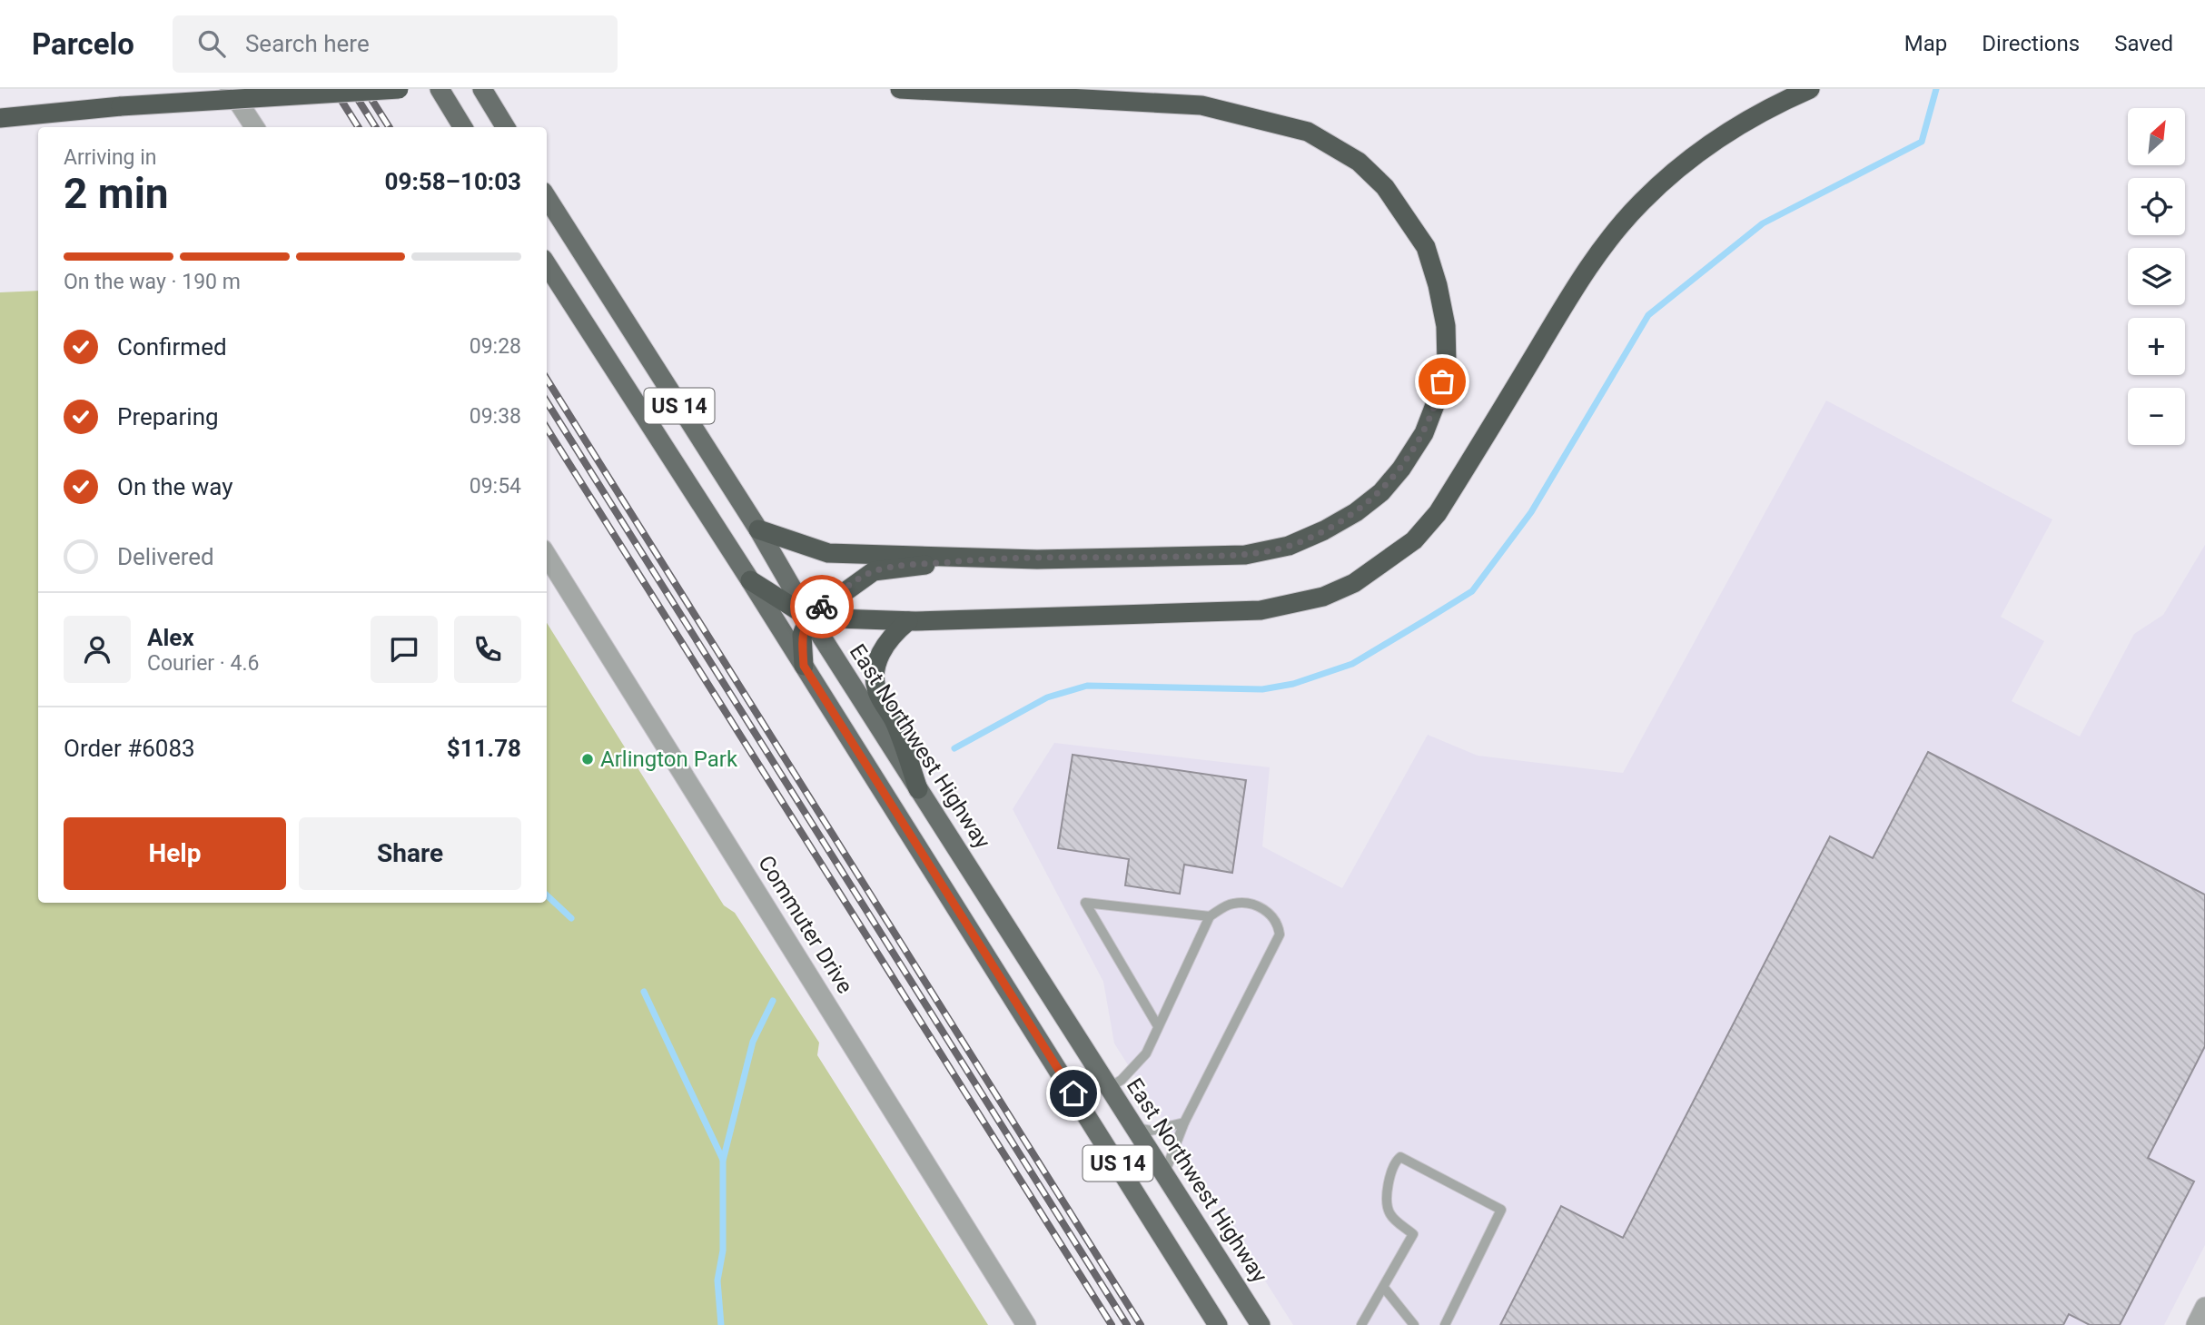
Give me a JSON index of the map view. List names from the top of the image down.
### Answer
{
  "streets": {
    "main road": ["US 14", "East Northwest Highway"],
    "street": ["Commuter Drive"]
  },
  "places": ["Arlington Park"],
  "north": "top right",
  "page": {
    "header": "Parcelo",
    "search": "Search here",
    "nav": ["Map", "Directions", "Saved"],
    "map_buttons": ["+", "−"],
    "heading": ["2 min", "Arriving in", "09:58–10:03"],
    "panel": [
      "Alex",
      "Courier · 4.6",
      "Order #6083",
      "$11.78"
    ],
    "bar": "On the way · 190 m",
    "list": [
      ["Confirmed", "09:28"],
      ["Preparing", "09:38"],
      ["On the way", "09:54"],
      "Delivered"
    ],
    "buttons": ["Help", "Share"]
  }
}
